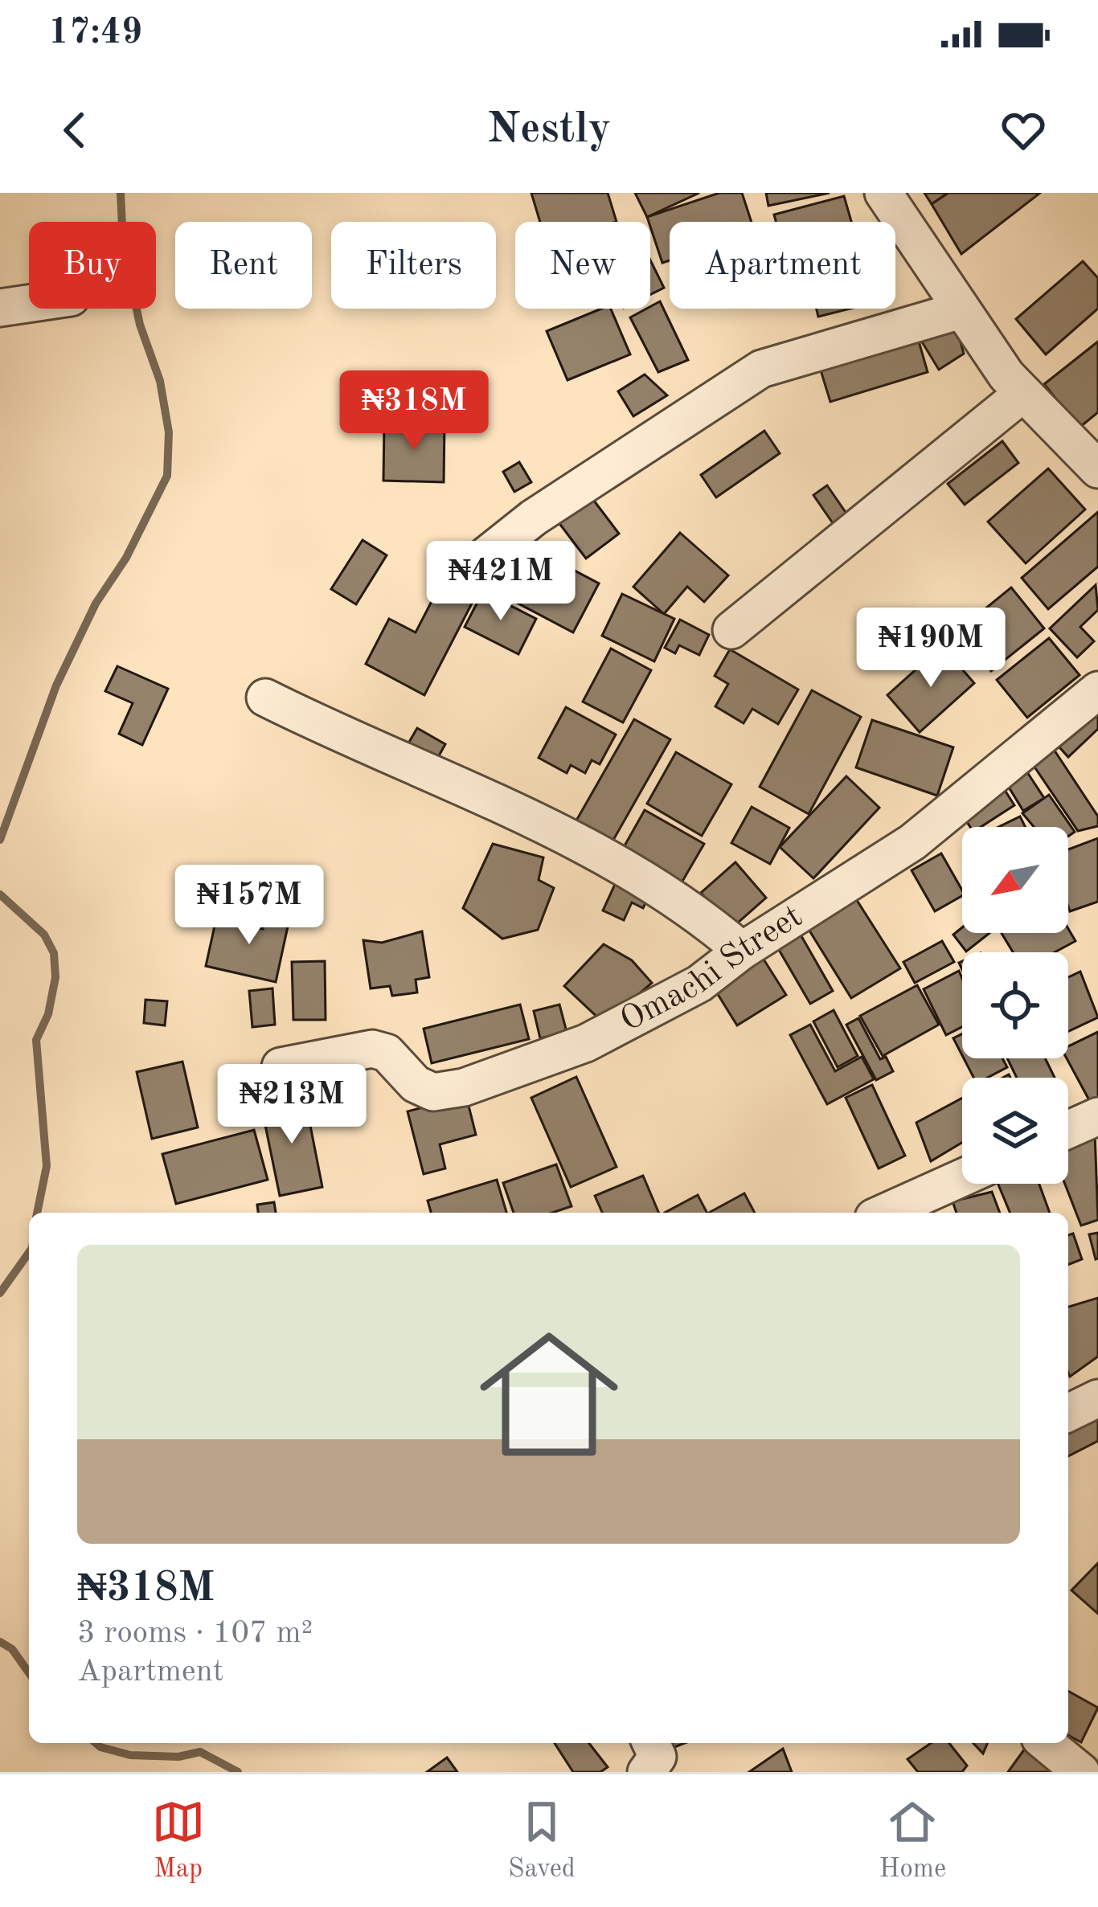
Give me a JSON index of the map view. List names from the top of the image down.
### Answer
{
  "streets": {
    "street": ["Omachi Street"]
  },
  "north": "bottom left",
  "page": {
    "status": "17:49",
    "header": "Nestly",
    "chip": [
      "Buy",
      "Rent",
      "Filters",
      "New",
      "Apartment"
    ],
    "price": [
      "₦318M",
      "₦421M",
      "₦190M",
      "₦157M",
      "₦213M"
    ],
    "list": [
      {
        "name": "₦318M",
        "note": "3 rooms · 107 m² · Apartment"
      }
    ],
    "tabs": ["Map", "Saved", "Home"]
  }
}
